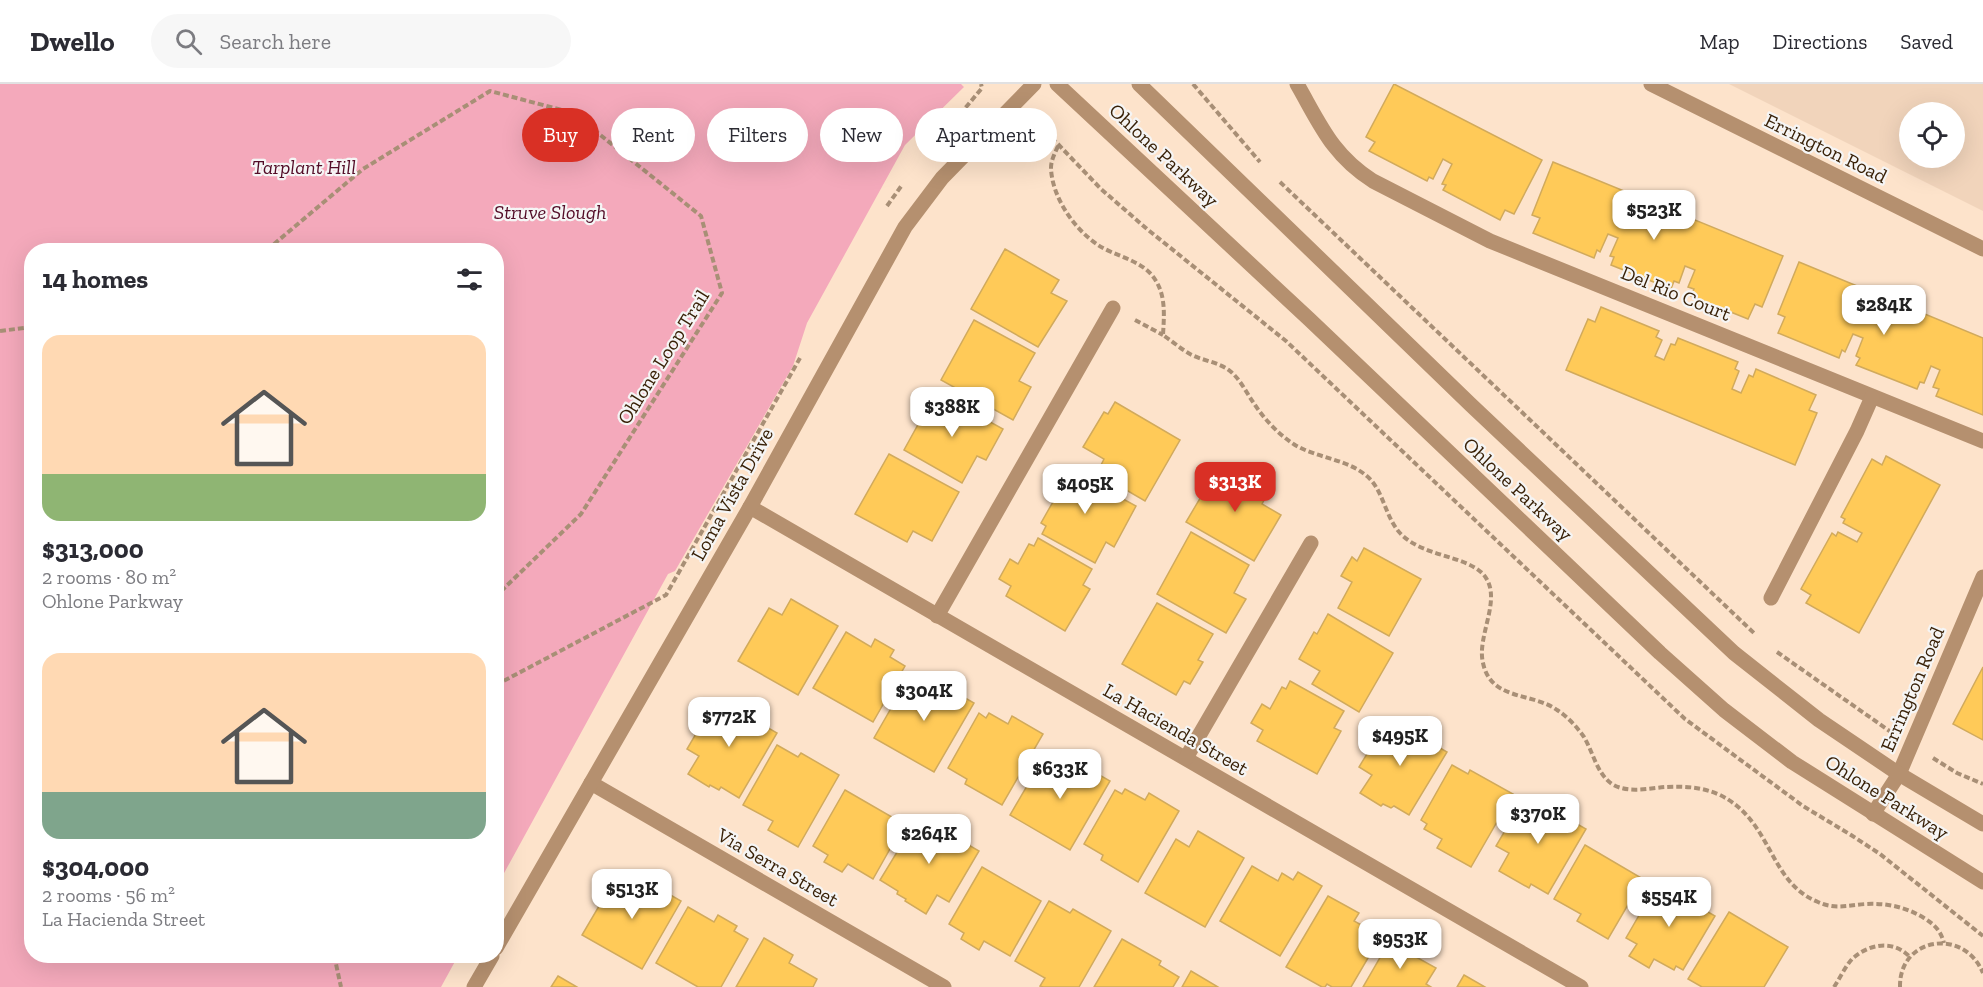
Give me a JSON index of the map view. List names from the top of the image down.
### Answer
{
  "streets": {
    "street": [
      "Errington Road",
      "Ohlone Parkway",
      "Del Rio Court",
      "Loma Vista Drive",
      "La Hacienda Street",
      "Via Serra Street"
    ],
    "path": ["Ohlone Loop Trail"]
  },
  "crossings": [
    ["Errington Road", "Ohlone Parkway"],
    ["Loma Vista Drive", "La Hacienda Street"],
    ["Loma Vista Drive", "Via Serra Street"]
  ],
  "parks": ["Tarplant Hill", "Struve Slough"],
  "page": {
    "header": "Dwello",
    "search": "Search here",
    "nav": ["Map", "Directions", "Saved"],
    "chip": [
      "Buy",
      "Rent",
      "Filters",
      "New",
      "Apartment"
    ],
    "price": [
      "$523K",
      "$284K",
      "$388K",
      "$313K",
      "$405K",
      "$304K",
      "$772K",
      "$495K",
      "$633K",
      "$370K",
      "$264K",
      "$513K",
      "$554K",
      "$953K"
    ],
    "heading": "14 homes",
    "list": [
      {
        "name": "$313,000",
        "note": "2 rooms · 80 m² · Ohlone Parkway"
      },
      {
        "name": "$304,000",
        "note": "2 rooms · 56 m² · La Hacienda Street"
      }
    ]
  }
}
